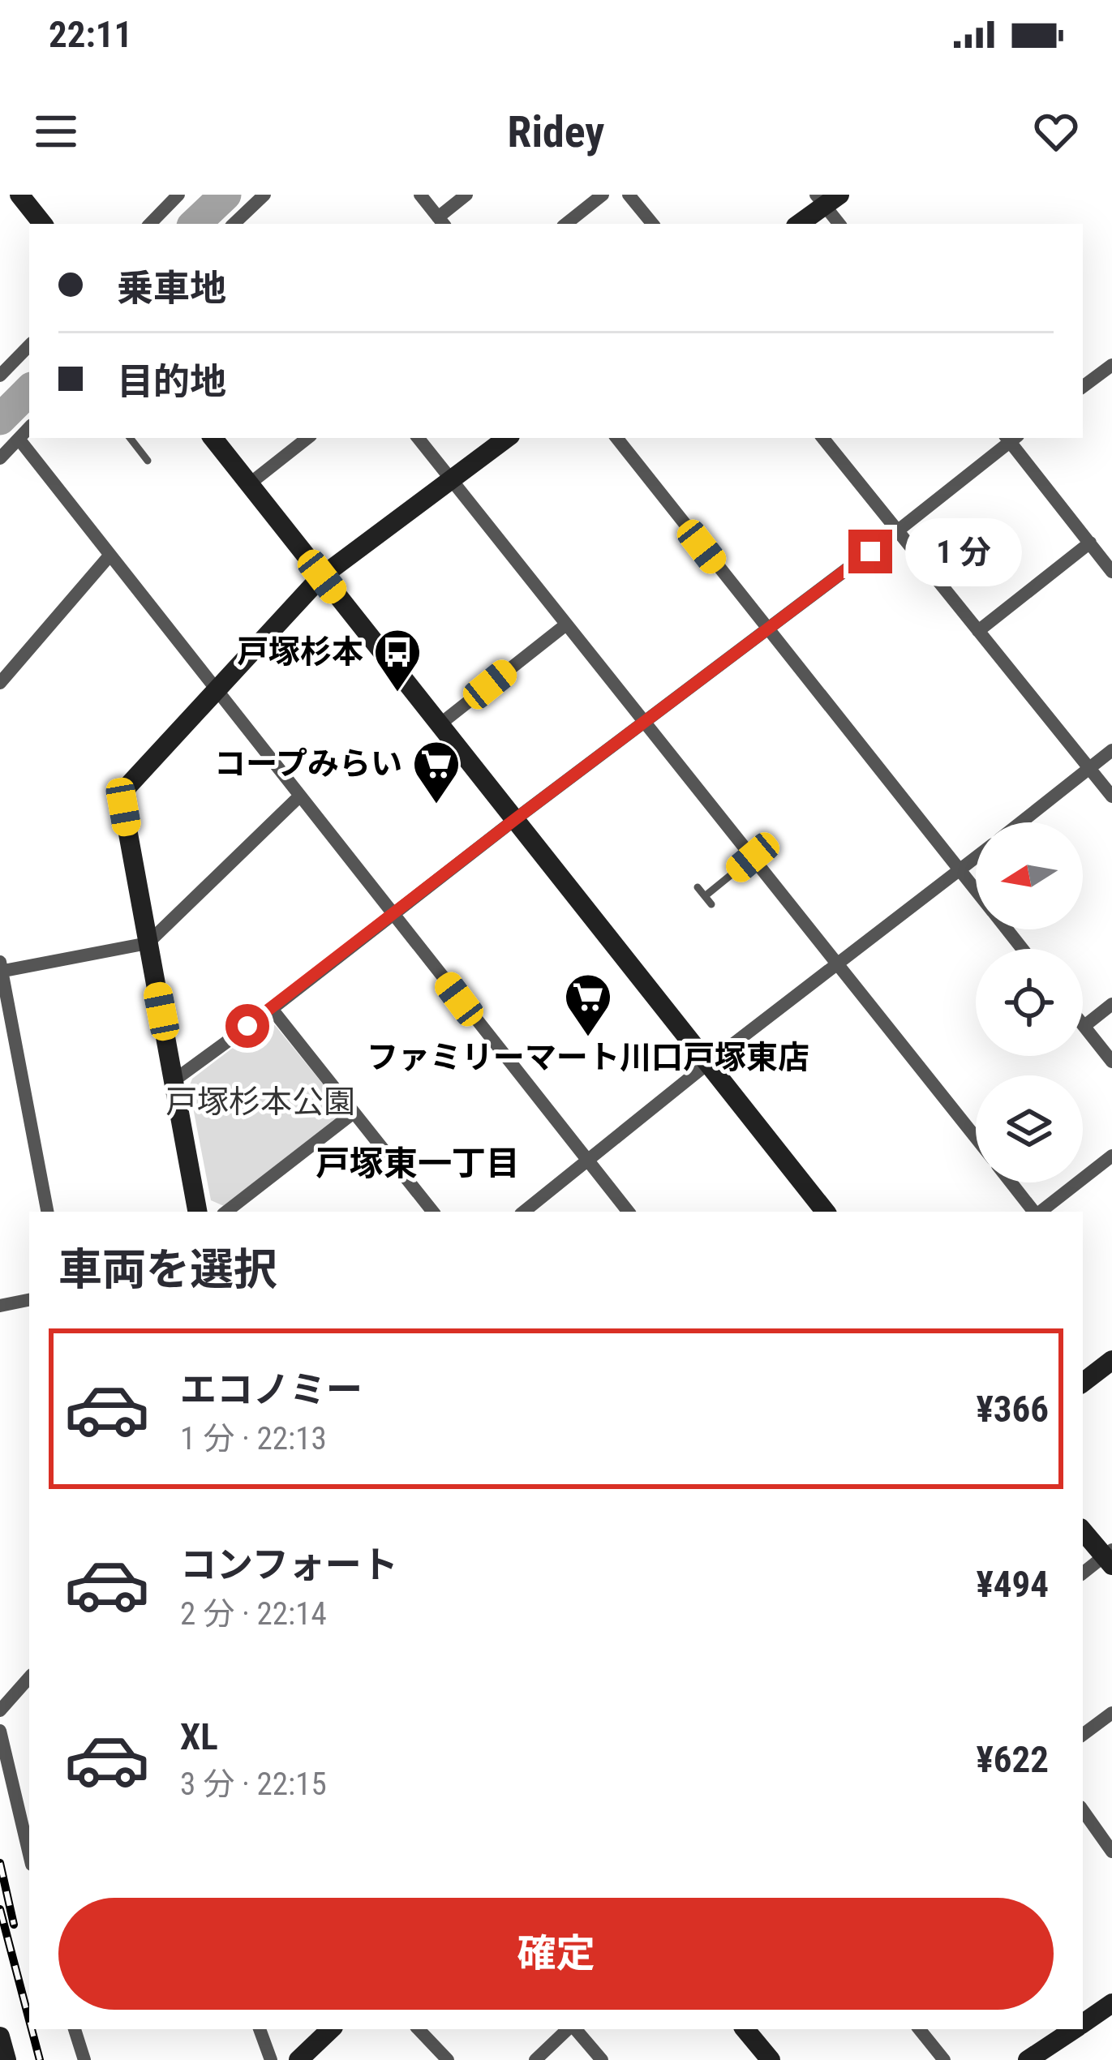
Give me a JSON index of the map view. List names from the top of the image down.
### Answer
{
  "districts": ["戸塚東一丁目"],
  "parks": ["戸塚杉本公園"],
  "places": {
    "bus stop": ["戸塚杉本"],
    "supermarket": ["コープみらい", "ファミリーマート川口戸塚東店"]
  },
  "north": "left",
  "page": {
    "status": "22:11",
    "header": "Ridey",
    "banner": ["乗車地", "目的地"],
    "bubble": "1 分",
    "heading": "車両を選択",
    "list": [
      {
        "name": "エコノミー",
        "note": "1 分 · 22:13",
        "value": "¥366"
      },
      {
        "name": "コンフォート",
        "note": "2 分 · 22:14",
        "value": "¥494"
      },
      {
        "name": "XL",
        "note": "3 分 · 22:15",
        "value": "¥622"
      }
    ],
    "buttons": "確定"
  }
}
